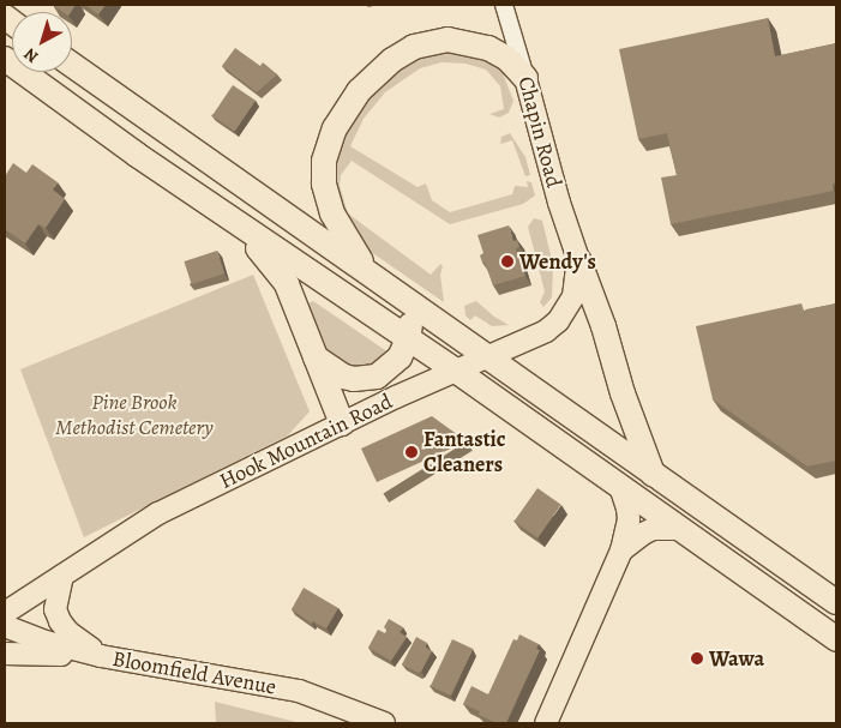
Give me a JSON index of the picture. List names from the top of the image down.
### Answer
{
  "streets": {
    "main road": ["Chapin Road", "Hook Mountain Road", "Bloomfield Avenue"]
  },
  "crossings": [
    ["Chapin Road", "Hook Mountain Road"]
  ],
  "parks": ["Pine Brook Methodist Cemetery"],
  "places": ["Wendy's", "Fantastic Cleaners", "Wawa"],
  "north": "bottom left"
}
